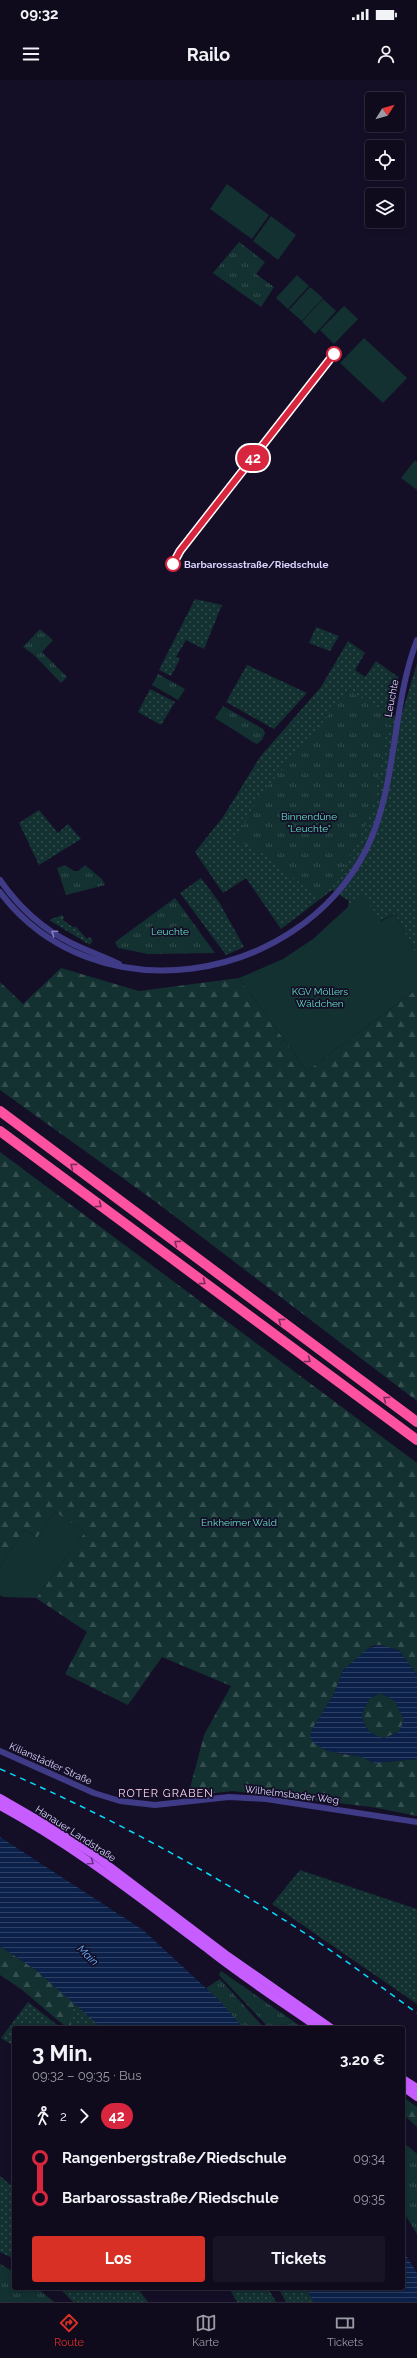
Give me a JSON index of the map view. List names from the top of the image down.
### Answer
{
  "streets": {
    "main road": ["Hanauer Landstraße"],
    "street": ["Leuchte", "Kilianstädter Straße", "Wilhelmsbader Weg"]
  },
  "crossings": [
    ["Kilianstädter Straße", "Wilhelmsbader Weg"]
  ],
  "districts": ["ROTER GRABEN"],
  "water": ["Main"],
  "parks": [
    "Binnendüne \"Leuchte\"",
    "Leuchte",
    "KGV Möllers Wäldchen",
    "Enkheimer Wald"
  ],
  "places": ["Barbarossastraße/Riedschule"],
  "lines": ["bus line 42"],
  "north": "top right",
  "page": {
    "status": "09:32",
    "header": "Railo",
    "on_map": "42",
    "heading": ["3 Min.", "09:32 – 09:35 · Bus", "3.20 €"],
    "legs": ["2", "42"],
    "list": [
      {
        "name": "Rangenbergstraße/Riedschule",
        "value": "09:34"
      },
      {
        "name": "Barbarossastraße/Riedschule",
        "value": "09:35"
      }
    ],
    "buttons": ["Los", "Tickets"],
    "tabs": ["Route", "Karte", "Tickets"]
  }
}
